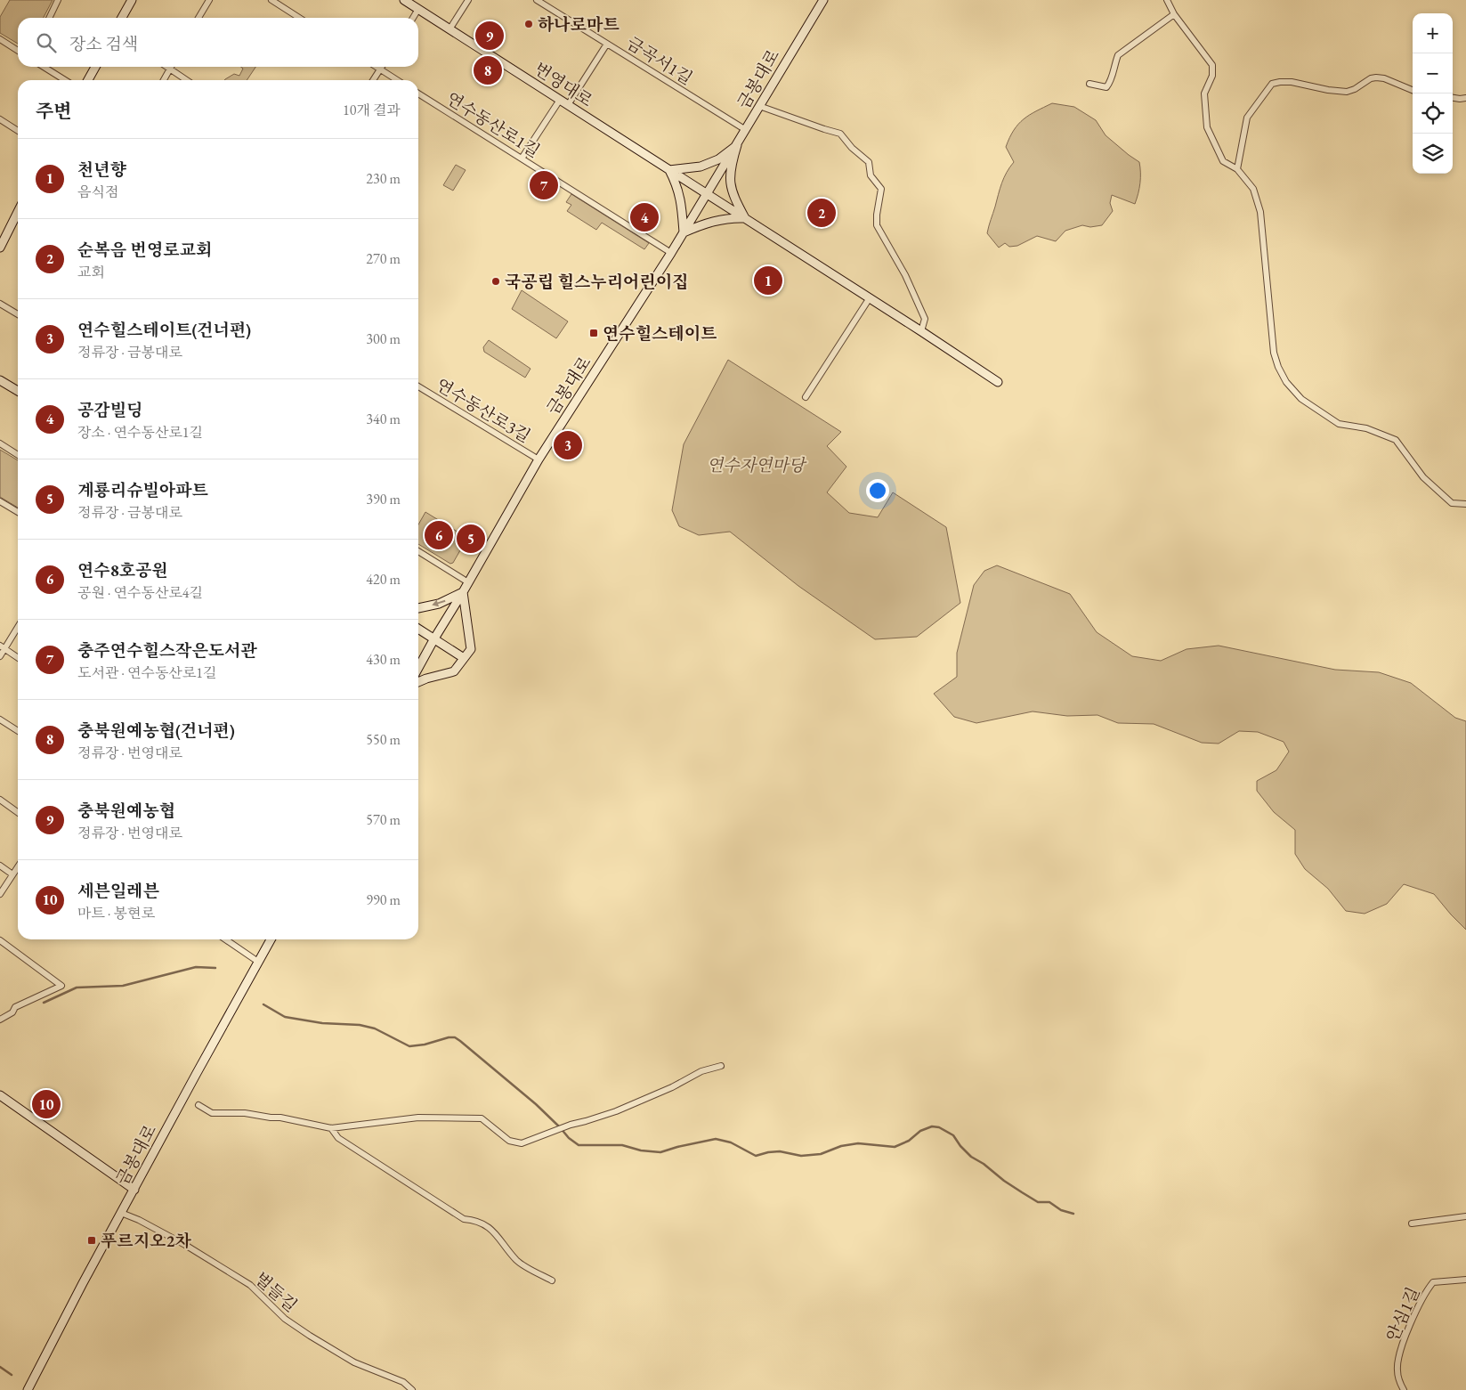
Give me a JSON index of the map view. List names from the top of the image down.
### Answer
{
  "streets": {
    "street": [
      "금곡서1길",
      "금봉대로",
      "번영대로",
      "연수동산로1길",
      "연수동산로3길",
      "벌들길",
      "안심1길"
    ]
  },
  "crossings": [
    ["금곡서1길", "금봉대로"],
    ["금봉대로", "번영대로"],
    ["금봉대로", "연수동산로1길"],
    ["금봉대로", "연수동산로3길"],
    ["금봉대로", "벌들길"]
  ],
  "parks": ["연수자연마당"],
  "places": {
    "other": ["하나로마트", "국공립 힐스누리어린이집"],
    "transit": ["연수힐스테이트", "푸르지오2차"]
  },
  "page": {
    "map_buttons": ["+", "−"],
    "search": "장소 검색",
    "pins": [
      "9",
      "8",
      "7",
      "2",
      "4",
      "1",
      "3",
      "6",
      "5",
      "10"
    ],
    "heading": ["주변", "10개 결과"],
    "list": [
      {
        "mark": "1",
        "name": "천년향",
        "note": "음식점",
        "value": "230 m"
      },
      {
        "mark": "2",
        "name": "순복음 번영로교회",
        "note": "교회",
        "value": "270 m"
      },
      {
        "mark": "3",
        "name": "연수힐스테이트(건너편)",
        "note": "정류장 · 금봉대로",
        "value": "300 m"
      },
      {
        "mark": "4",
        "name": "공감빌딩",
        "note": "장소 · 연수동산로1길",
        "value": "340 m"
      },
      {
        "mark": "5",
        "name": "계룡리슈빌아파트",
        "note": "정류장 · 금봉대로",
        "value": "390 m"
      },
      {
        "mark": "6",
        "name": "연수8호공원",
        "note": "공원 · 연수동산로4길",
        "value": "420 m"
      },
      {
        "mark": "7",
        "name": "충주연수힐스작은도서관",
        "note": "도서관 · 연수동산로1길",
        "value": "430 m"
      },
      {
        "mark": "8",
        "name": "충북원예농협(건너편)",
        "note": "정류장 · 번영대로",
        "value": "550 m"
      },
      {
        "mark": "9",
        "name": "충북원예농협",
        "note": "정류장 · 번영대로",
        "value": "570 m"
      },
      {
        "mark": "10",
        "name": "세븐일레븐",
        "note": "마트 · 봉현로",
        "value": "990 m"
      }
    ]
  }
}
